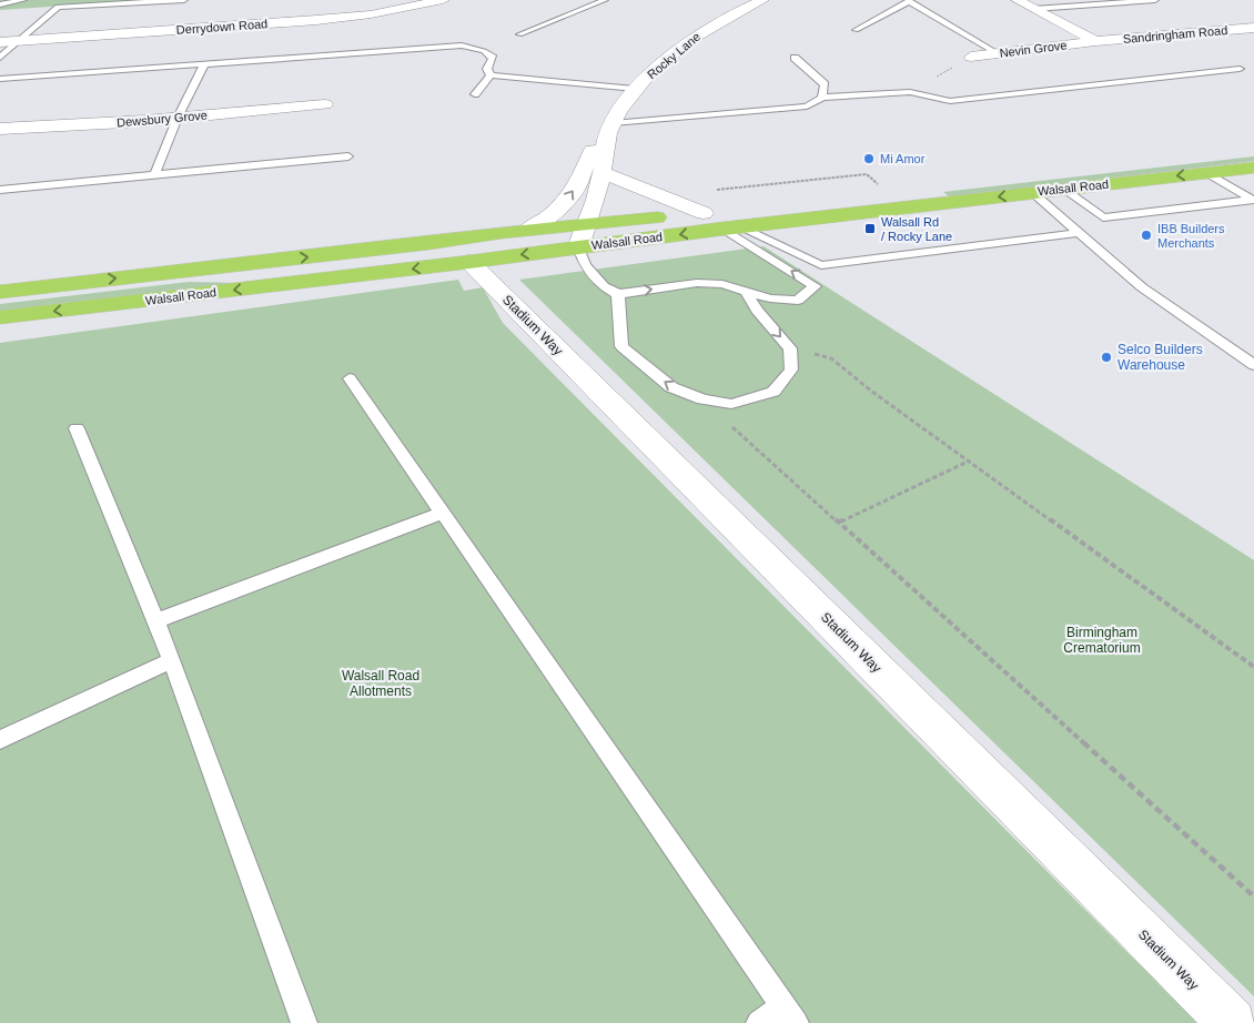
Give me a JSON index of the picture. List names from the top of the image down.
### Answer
{
  "streets": {
    "highway": ["Walsall Road"],
    "street": [
      "Derrydown Road",
      "Sandringham Road",
      "Nevin Grove",
      "Rocky Lane",
      "Dewsbury Grove",
      "Stadium Way"
    ]
  },
  "crossings": [
    ["Sandringham Road", "Nevin Grove"],
    ["Rocky Lane", "Walsall Road"],
    ["Walsall Road", "Stadium Way"]
  ],
  "parks": ["Birmingham Crematorium", "Walsall Road Allotments"],
  "places": {
    "other": ["Mi Amor", "IBB Builders Merchants", "Selco Builders Warehouse"],
    "transit": ["Walsall Rd / Rocky Lane"]
  }
}
